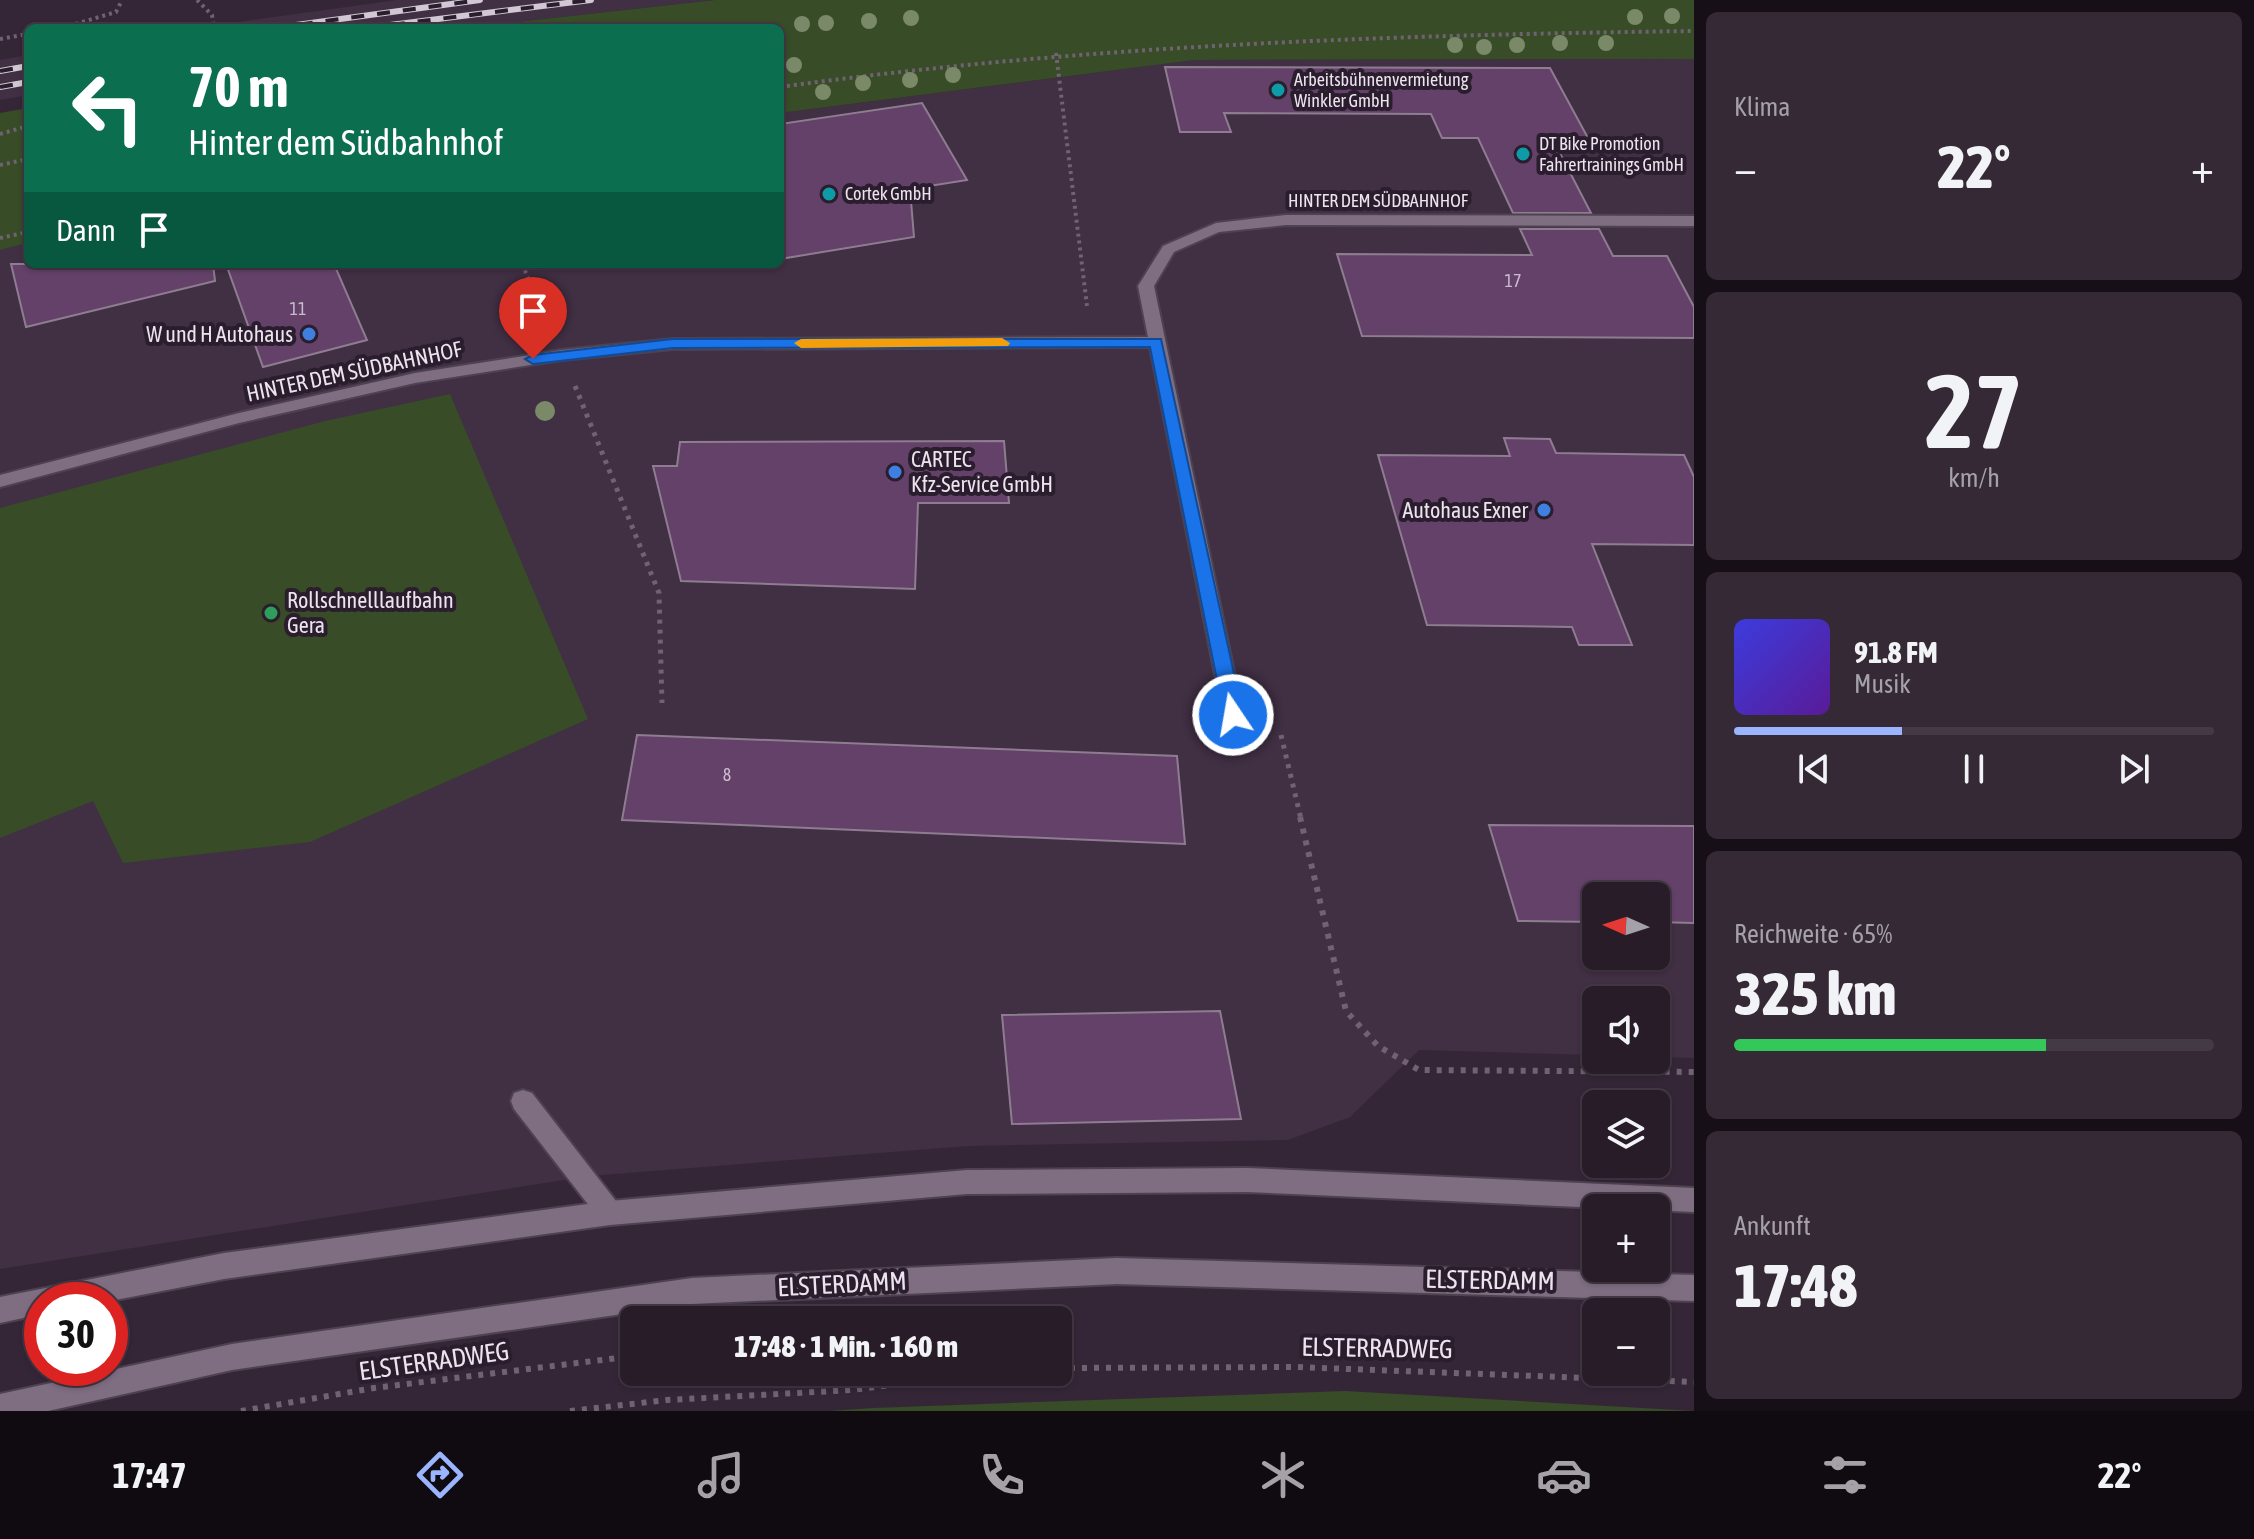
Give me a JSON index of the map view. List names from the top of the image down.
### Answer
{
  "streets": {
    "street": ["HINTER DEM SÜDBAHNHOF", "ELSTERDAMM"],
    "path": ["ELSTERRADWEG"]
  },
  "places": [
    "Arbeitsbühnenvermietung Winkler GmbH",
    "DT Bike Promotion Fahrertrainings GmbH",
    "Cortek GmbH",
    "W und H Autohaus",
    "CARTEC Kfz-Service GmbH",
    "Autohaus Exner",
    "Rollschnelllaufbahn Gera"
  ],
  "house_numbers": ["17", "11", "8"],
  "north": "left",
  "page": {
    "tile": [
      "Klima",
      ["27", "km/h"],
      ["Reichweite · 65%", "325 km"],
      ["Ankunft", "17:48"]
    ],
    "turn": ["70 m", "Hinter dem Südbahnhof"],
    "heat": ["−", "22°", "+"],
    "then": "Dann",
    "song": ["91.8 FM", "Musik"],
    "map_buttons": ["+", "−"],
    "limit": "30",
    "trip": "17:48 · 1 Min. · 160 m",
    "tabs": ["17:47", "22°"]
  }
}
